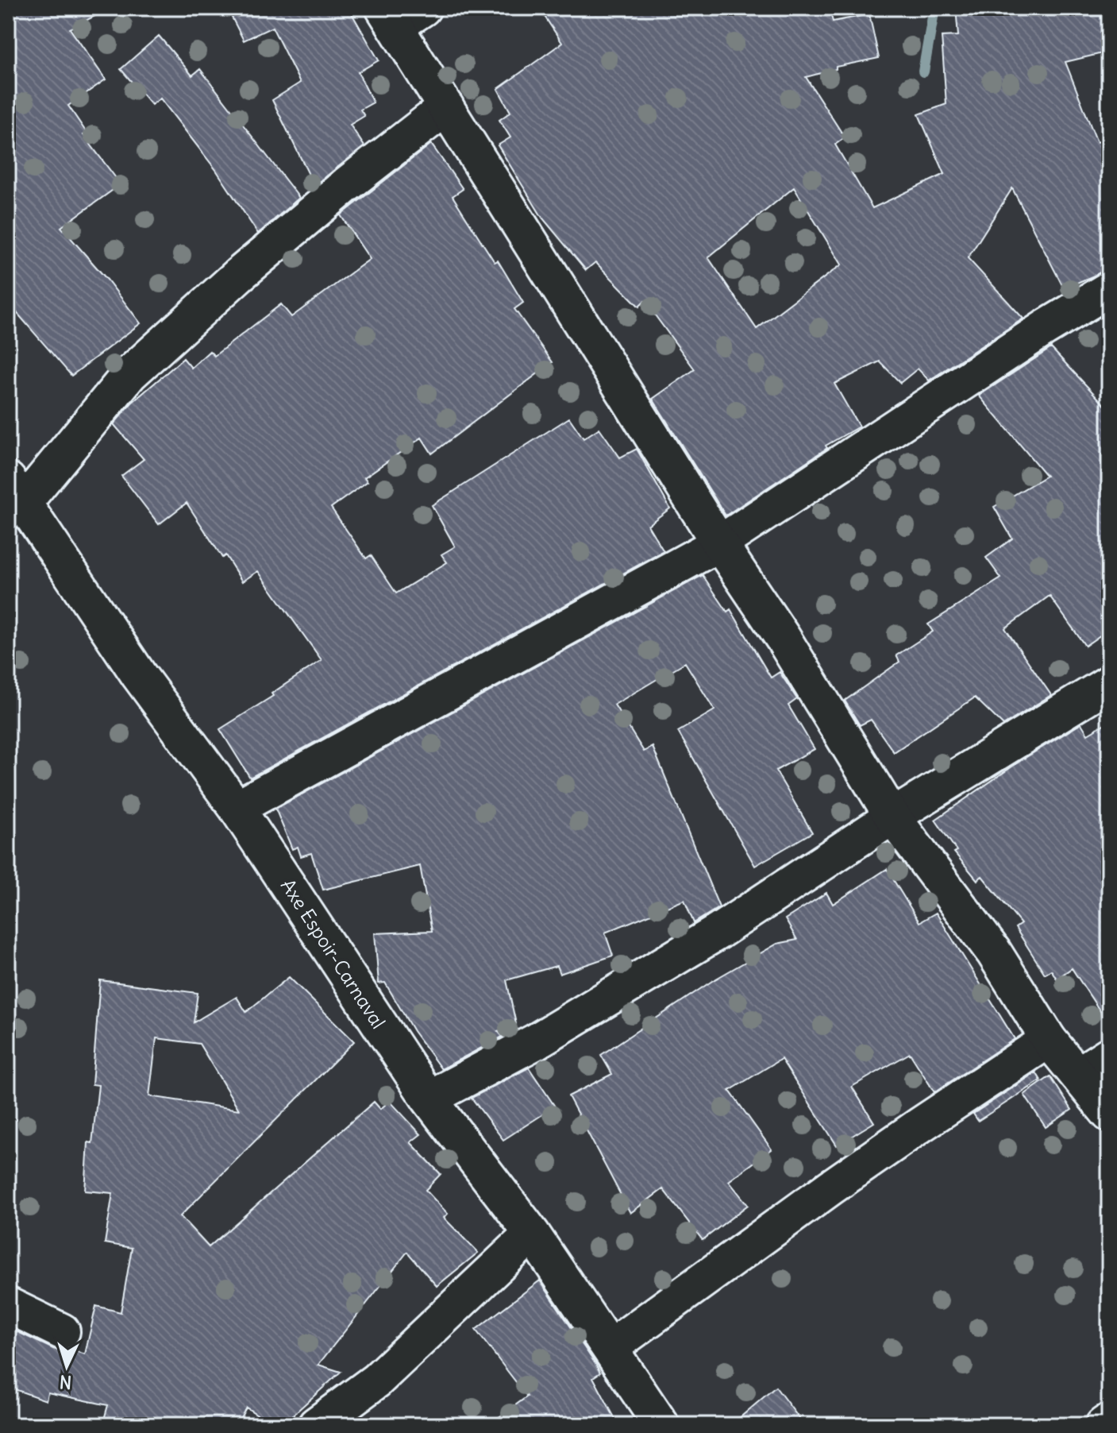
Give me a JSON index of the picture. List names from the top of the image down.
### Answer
{
  "streets": {
    "street": ["Axe Espoir-Carnaval"]
  },
  "north": "bottom"
}
